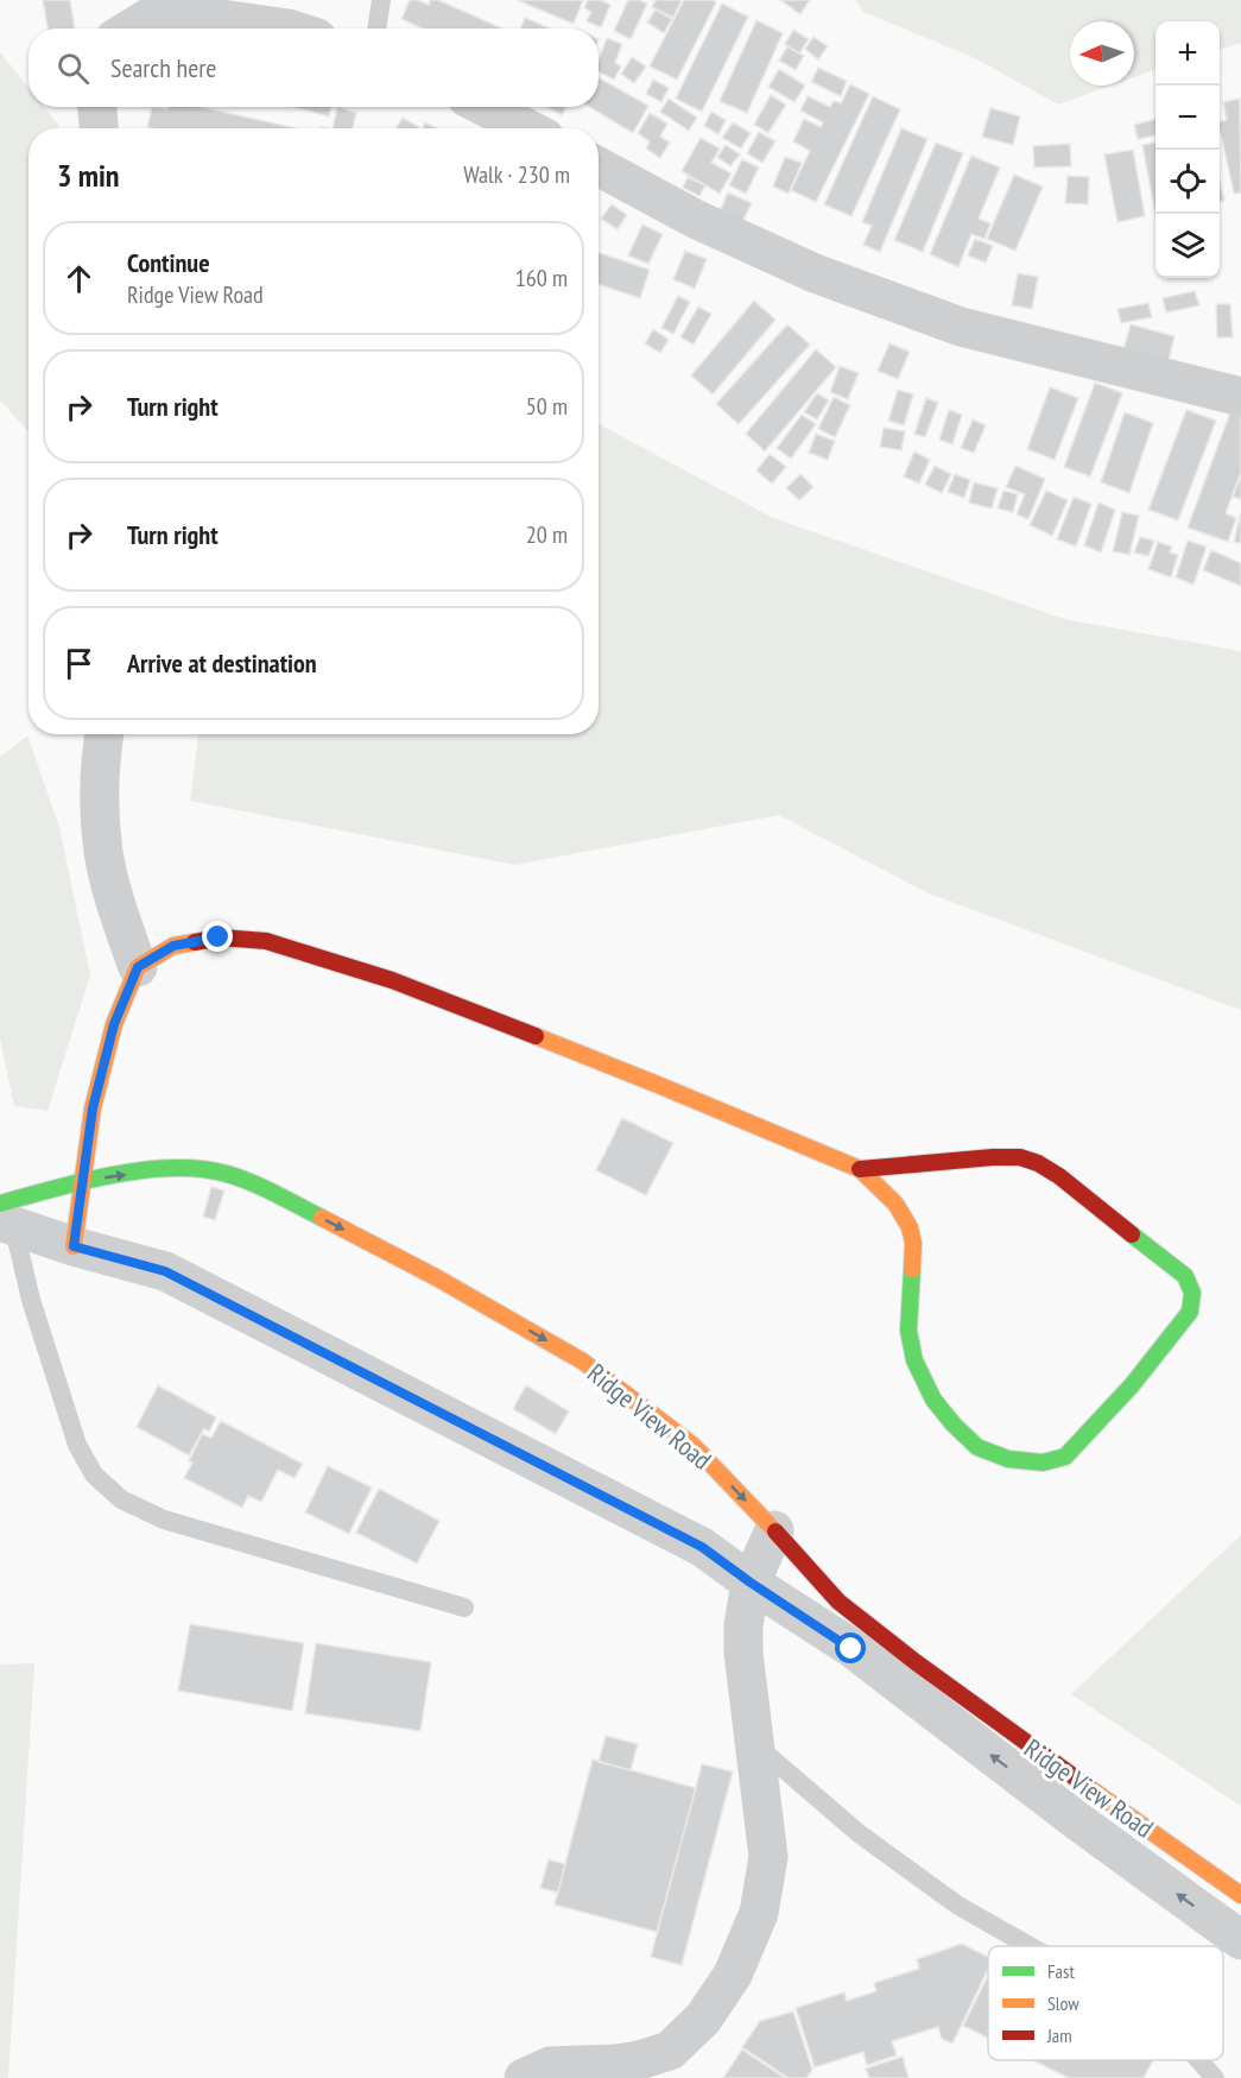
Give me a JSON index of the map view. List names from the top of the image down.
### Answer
{
  "streets": {
    "street": ["Ridge View Road"]
  },
  "legend": ["Fast", "Slow", "Jam"],
  "north": "left",
  "page": {
    "map_buttons": ["+", "−"],
    "search": "Search here",
    "heading": ["3 min", "Walk · 230 m"],
    "list": [
      ["Continue", "Ridge View Road", "160 m"],
      ["Turn right", "50 m"],
      ["Turn right", "20 m"],
      "Arrive at destination"
    ]
  }
}
